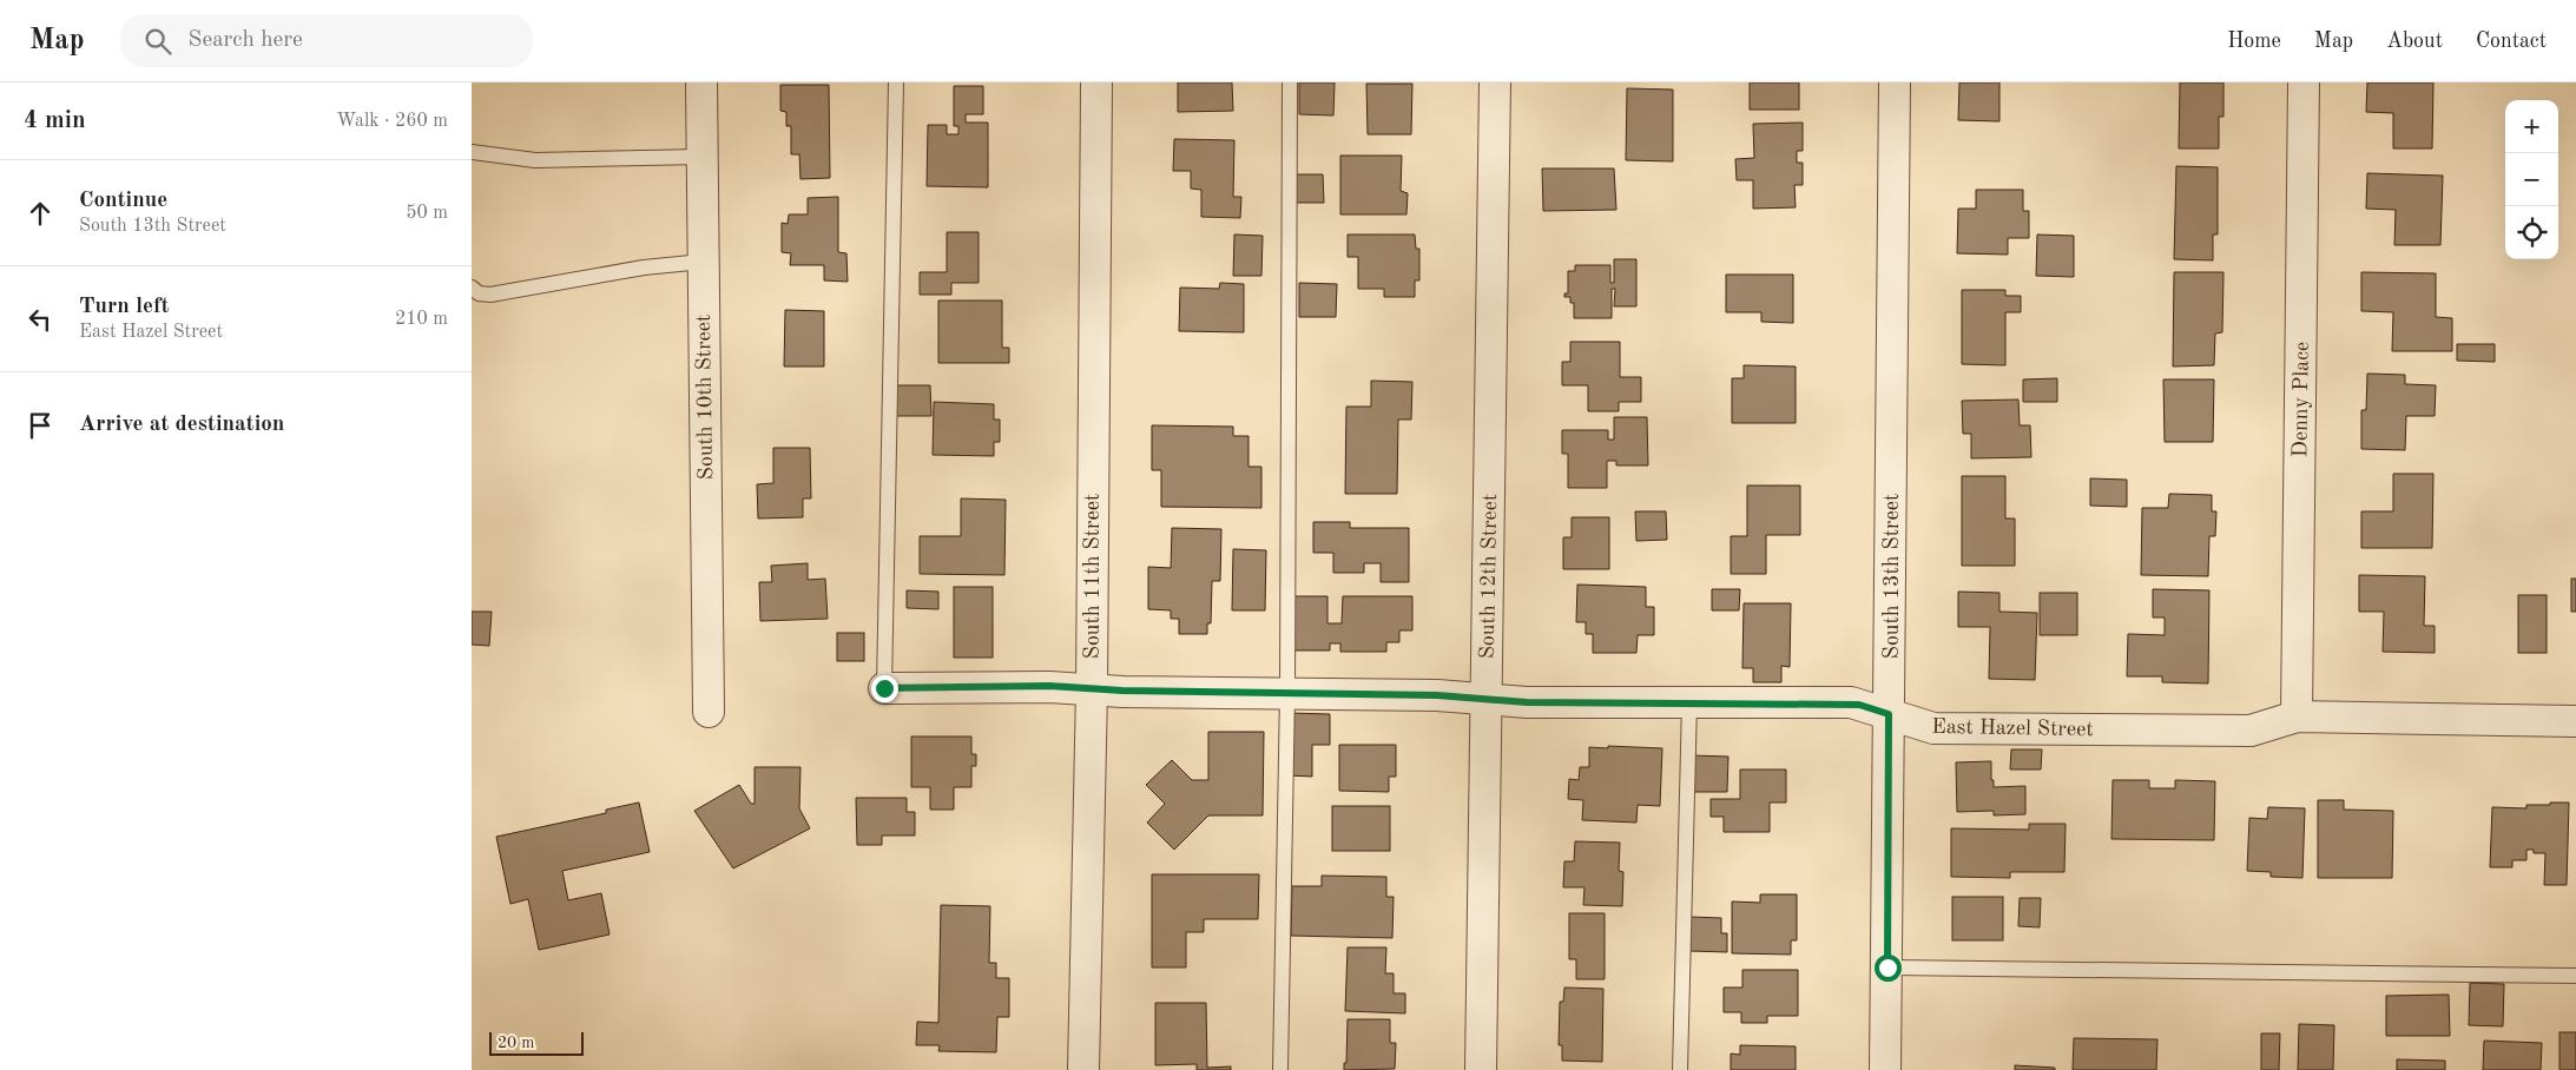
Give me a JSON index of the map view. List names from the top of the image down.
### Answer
{
  "streets": {
    "street": [
      "South 10th Street",
      "Denny Place",
      "South 11th Street",
      "South 12th Street",
      "South 13th Street",
      "East Hazel Street"
    ]
  },
  "crossings": [
    ["Denny Place", "East Hazel Street"],
    ["South 11th Street", "East Hazel Street"],
    ["South 12th Street", "East Hazel Street"],
    ["South 13th Street", "East Hazel Street"]
  ],
  "scale_bar": "20 m",
  "page": {
    "header": "Map",
    "search": "Search here",
    "nav": [
      "Home",
      "Map",
      "About",
      "Contact"
    ],
    "heading": ["4 min", "Walk · 260 m"],
    "map_buttons": ["+", "−"],
    "list": [
      ["Continue", "South 13th Street", "50 m"],
      ["Turn left", "East Hazel Street", "210 m"],
      "Arrive at destination"
    ],
    "scale": "20 m"
  }
}
